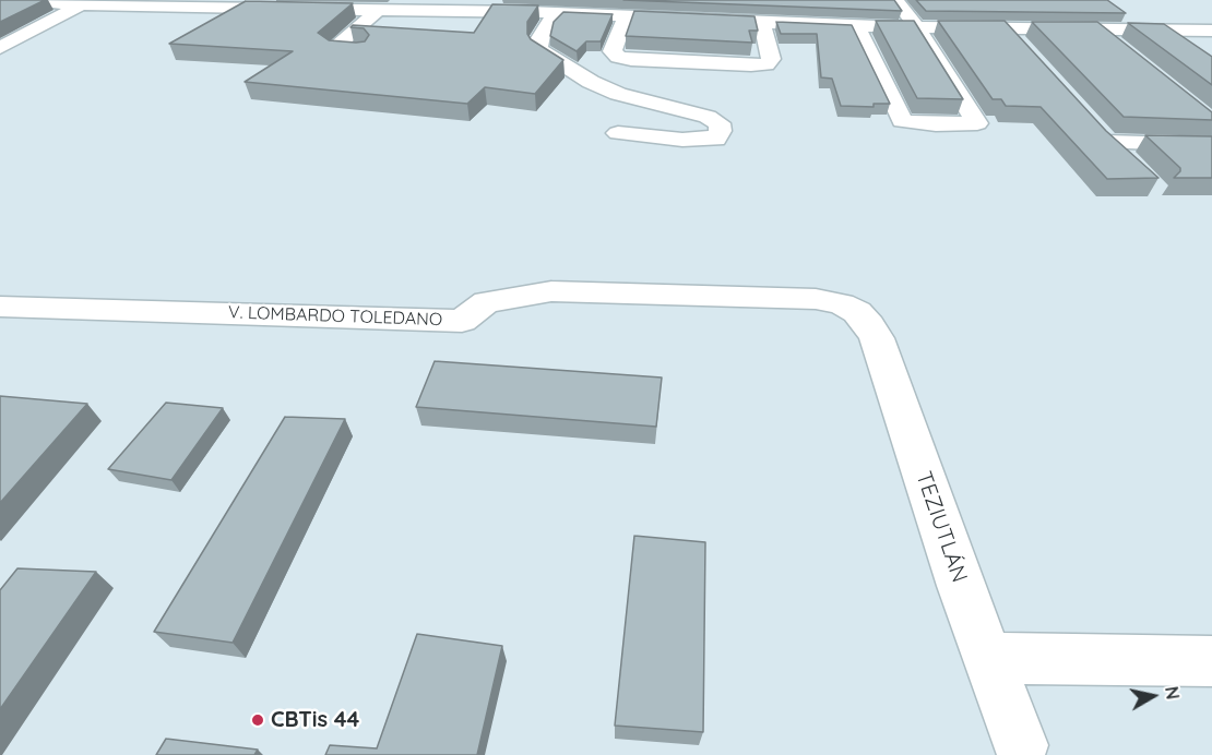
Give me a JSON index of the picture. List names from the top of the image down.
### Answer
{
  "streets": {
    "street": ["V. LOMBARDO TOLEDANO", "TEZIUTLÁN"]
  },
  "crossings": [
    ["V. LOMBARDO TOLEDANO", "TEZIUTLÁN"]
  ],
  "places": ["CBTis 44"],
  "north": "right"
}
